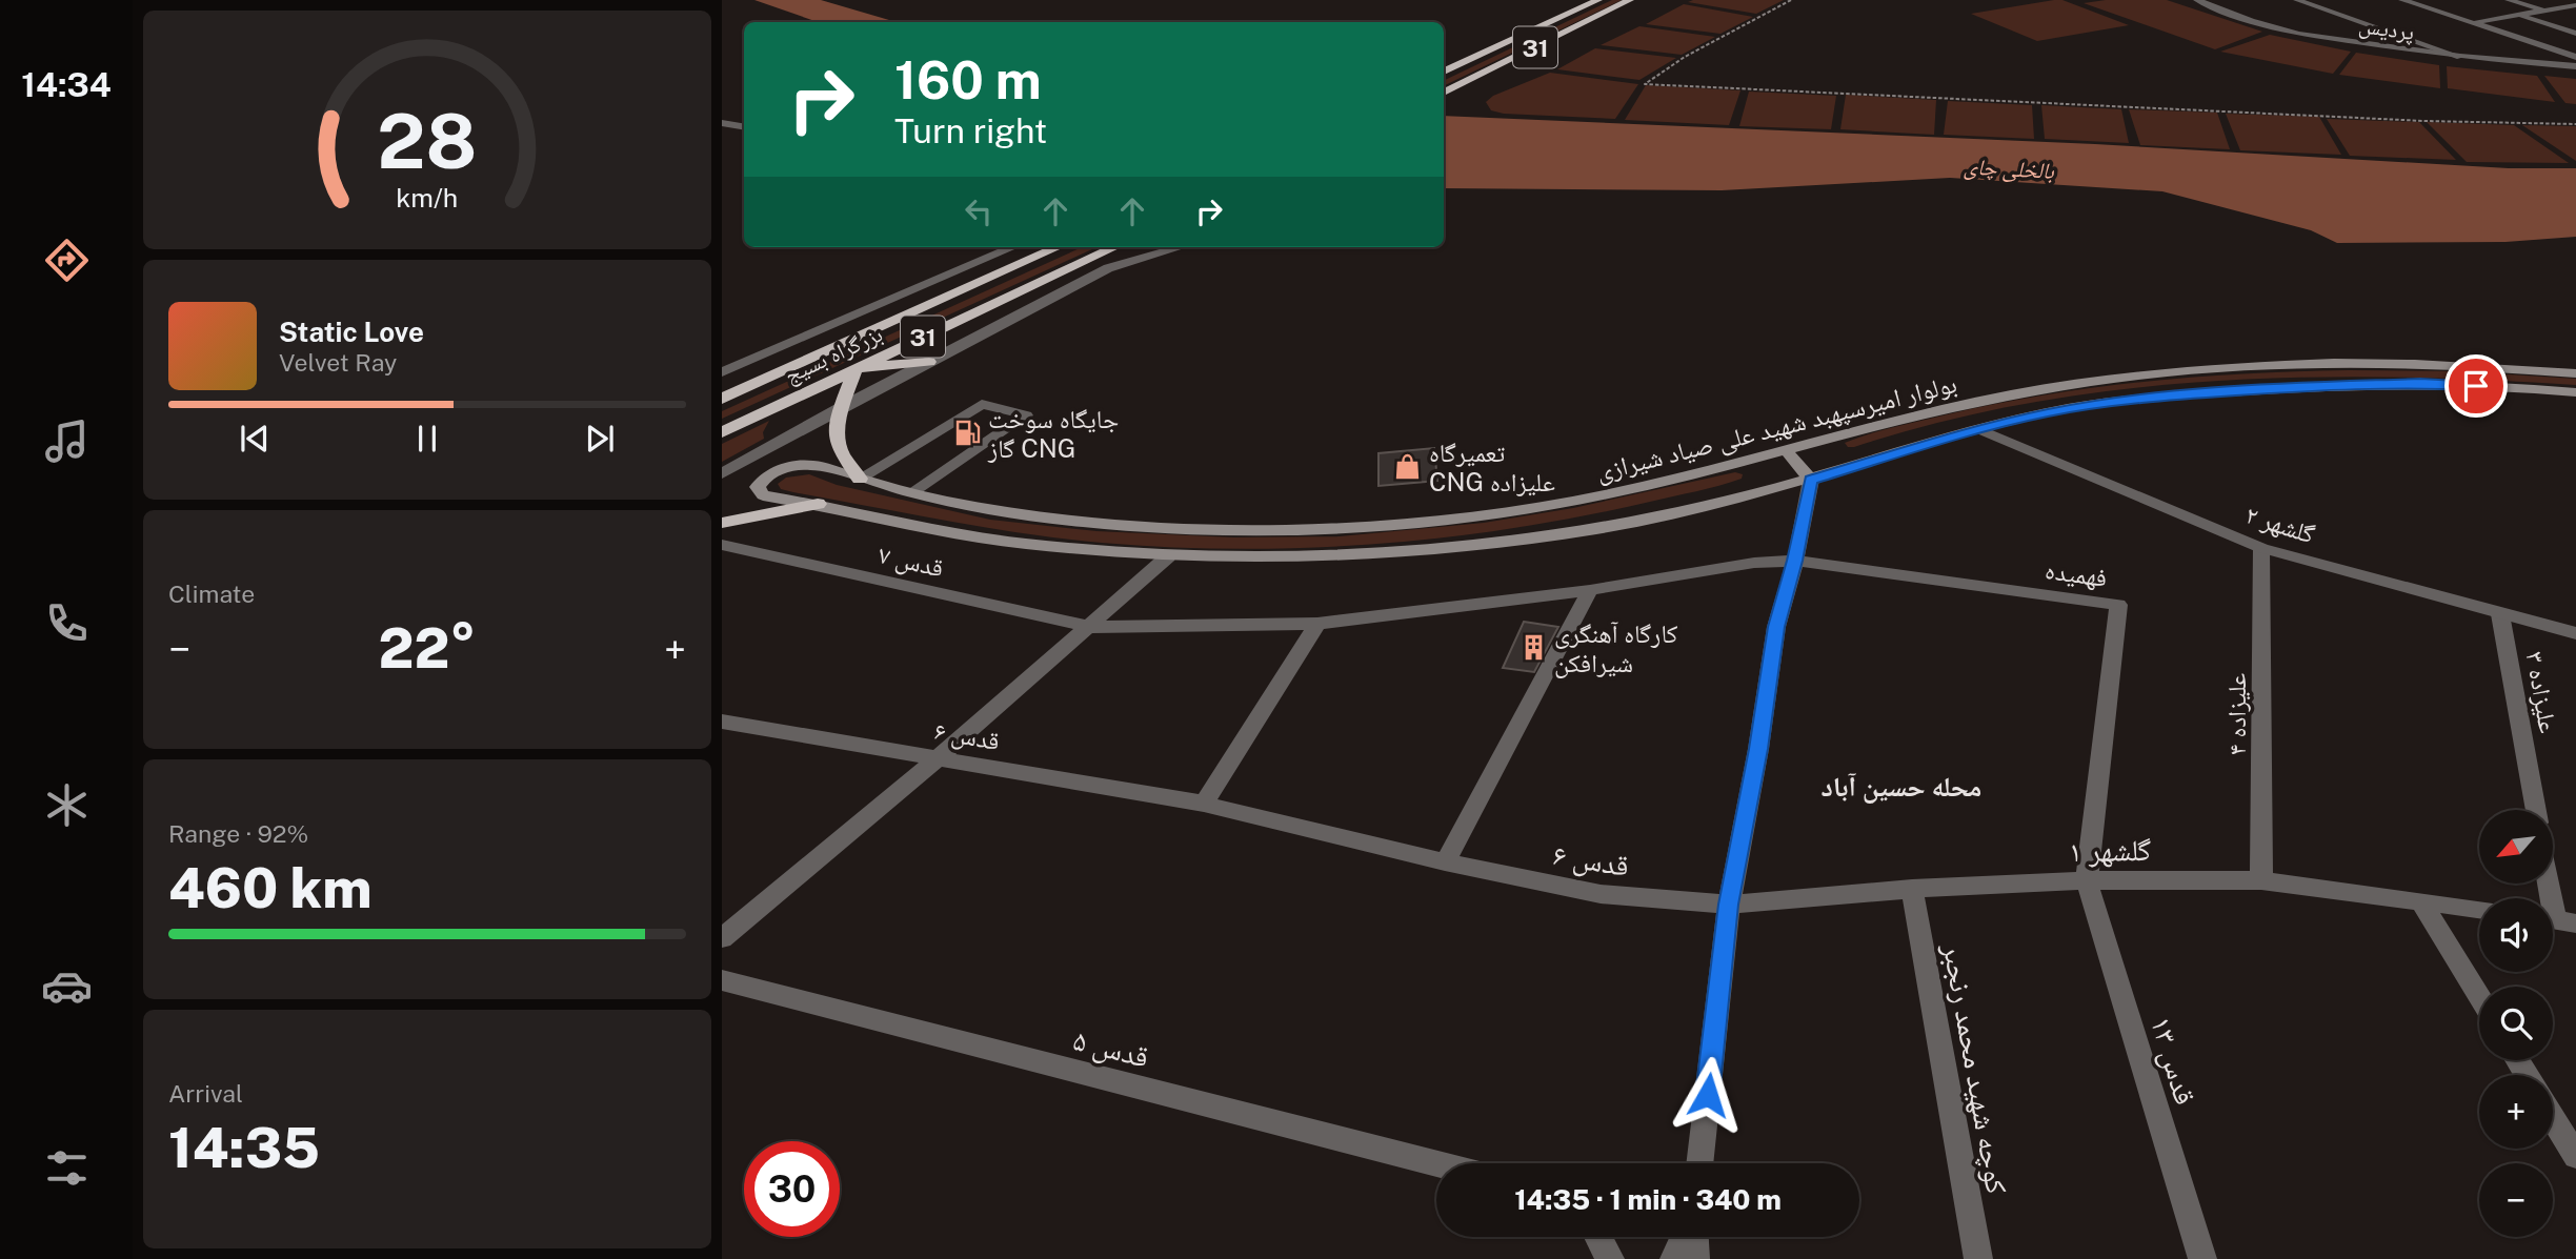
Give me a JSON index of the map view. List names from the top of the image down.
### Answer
{
  "streets": {
    "highway": ["31", "بزرگراه بسیج"],
    "main road": ["بولوار امیرسپهبد شهید علی صیاد شیرازی"],
    "street": [
      "پردیس",
      "گلشهر ۲",
      "قدس ۷",
      "فهمیده",
      "علیزاده ۳",
      "علیزاده ۴",
      "قدس ۶",
      "گلشهر ۱",
      "قدس ۵",
      "قدس ۱۳",
      "کوچه شهید محمد رنجبر"
    ]
  },
  "crossings": [
    ["بولوار امیرسپهبد شهید علی صیاد شیرازی", "گلشهر ۲"],
    ["گلشهر ۲", "علیزاده ۳"],
    ["گلشهر ۲", "علیزاده ۴"],
    ["قدس ۷", "فهمیده"],
    ["فهمیده", "گلشهر ۱"],
    ["فهمیده", "قدس ۱۳"],
    ["علیزاده ۴", "گلشهر ۱"],
    ["قدس ۶", "گلشهر ۱"],
    ["گلشهر ۱", "قدس ۱۳"],
    ["گلشهر ۱", "کوچه شهید محمد رنجبر"]
  ],
  "districts": ["محله حسین آباد"],
  "water": ["بالخلی چای"],
  "places": {
    "fuel station": ["جایگاه سوخت گاز CNG"],
    "shop": ["تعمیرگاه CNG علیزاده"],
    "building": ["کارگاه آهنگری شیرافکن"]
  },
  "north": "bottom left",
  "page": {
    "tabs": "14:34",
    "turn": ["160 m", "Turn right"],
    "song": ["Static Love", "Velvet Ray"],
    "tile": [
      "Climate",
      ["Range · 92%", "460 km"],
      ["Arrival", "14:35"]
    ],
    "heat": ["−", "22°", "+"],
    "map_buttons": ["+", "−"],
    "limit": "30",
    "trip": "14:35 · 1 min · 340 m",
    "gauge": ["28", "km/h"]
  }
}
